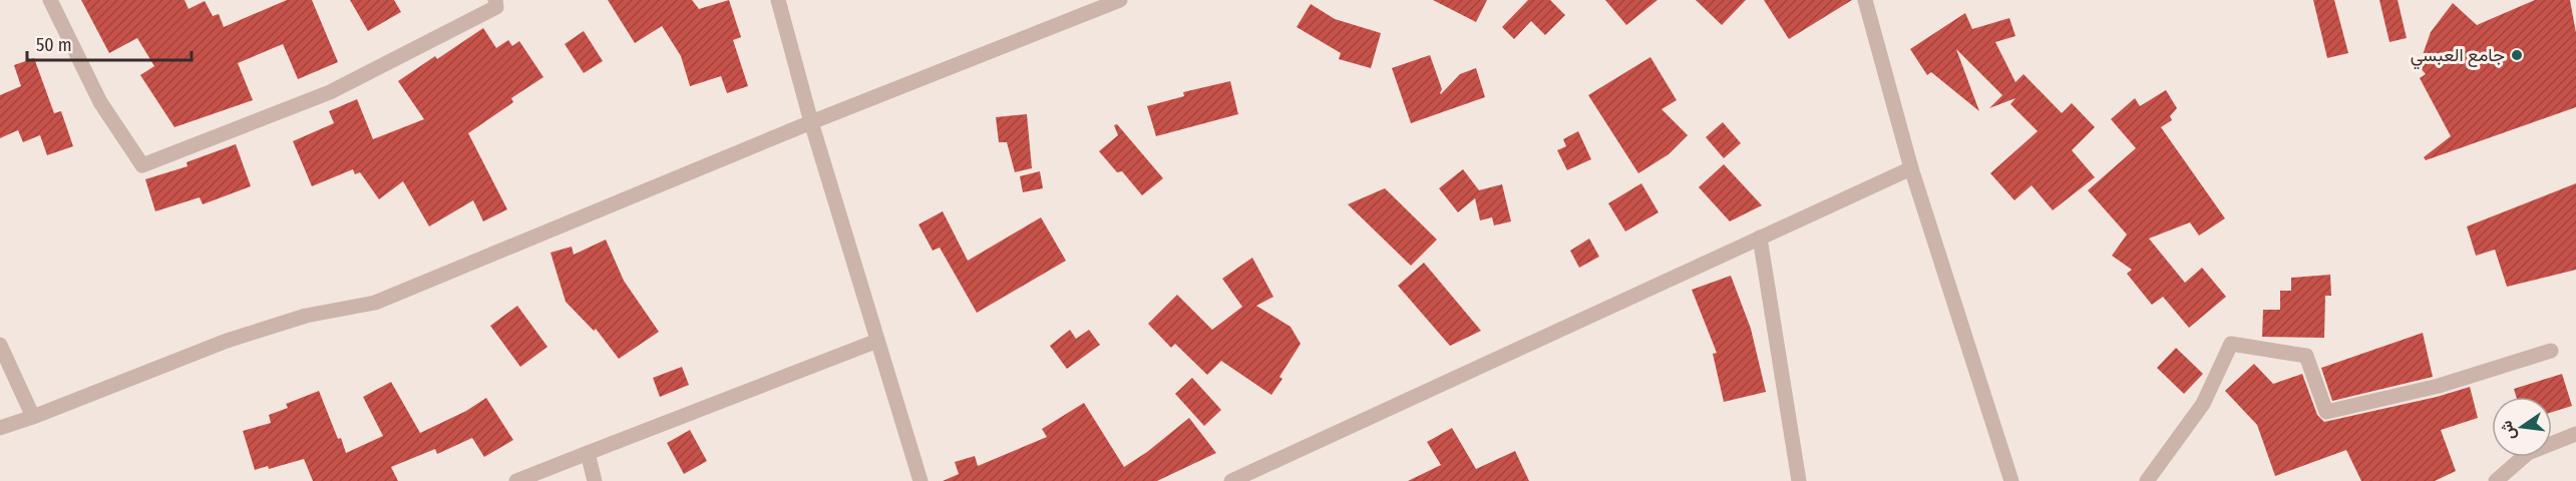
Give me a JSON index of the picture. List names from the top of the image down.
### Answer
{
  "places": ["جامع العبسي"],
  "scale_bar": "50 m",
  "north": "left"
}
